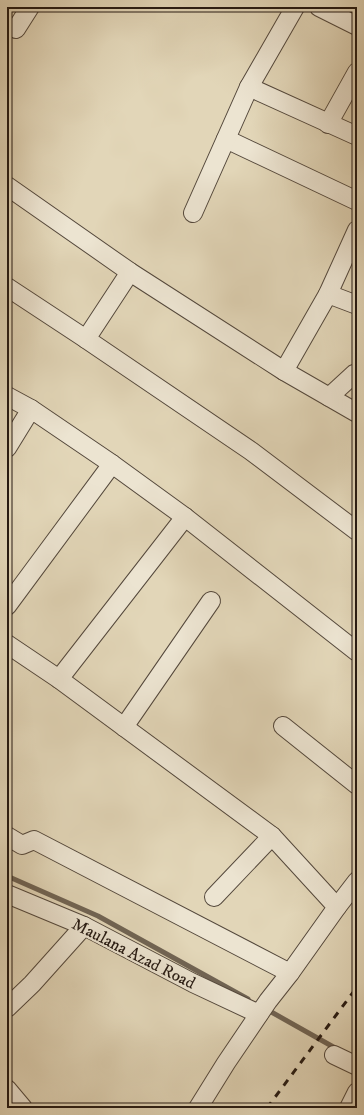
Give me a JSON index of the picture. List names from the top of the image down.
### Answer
{
  "streets": {
    "street": ["Maulana Azad Road"]
  }
}
